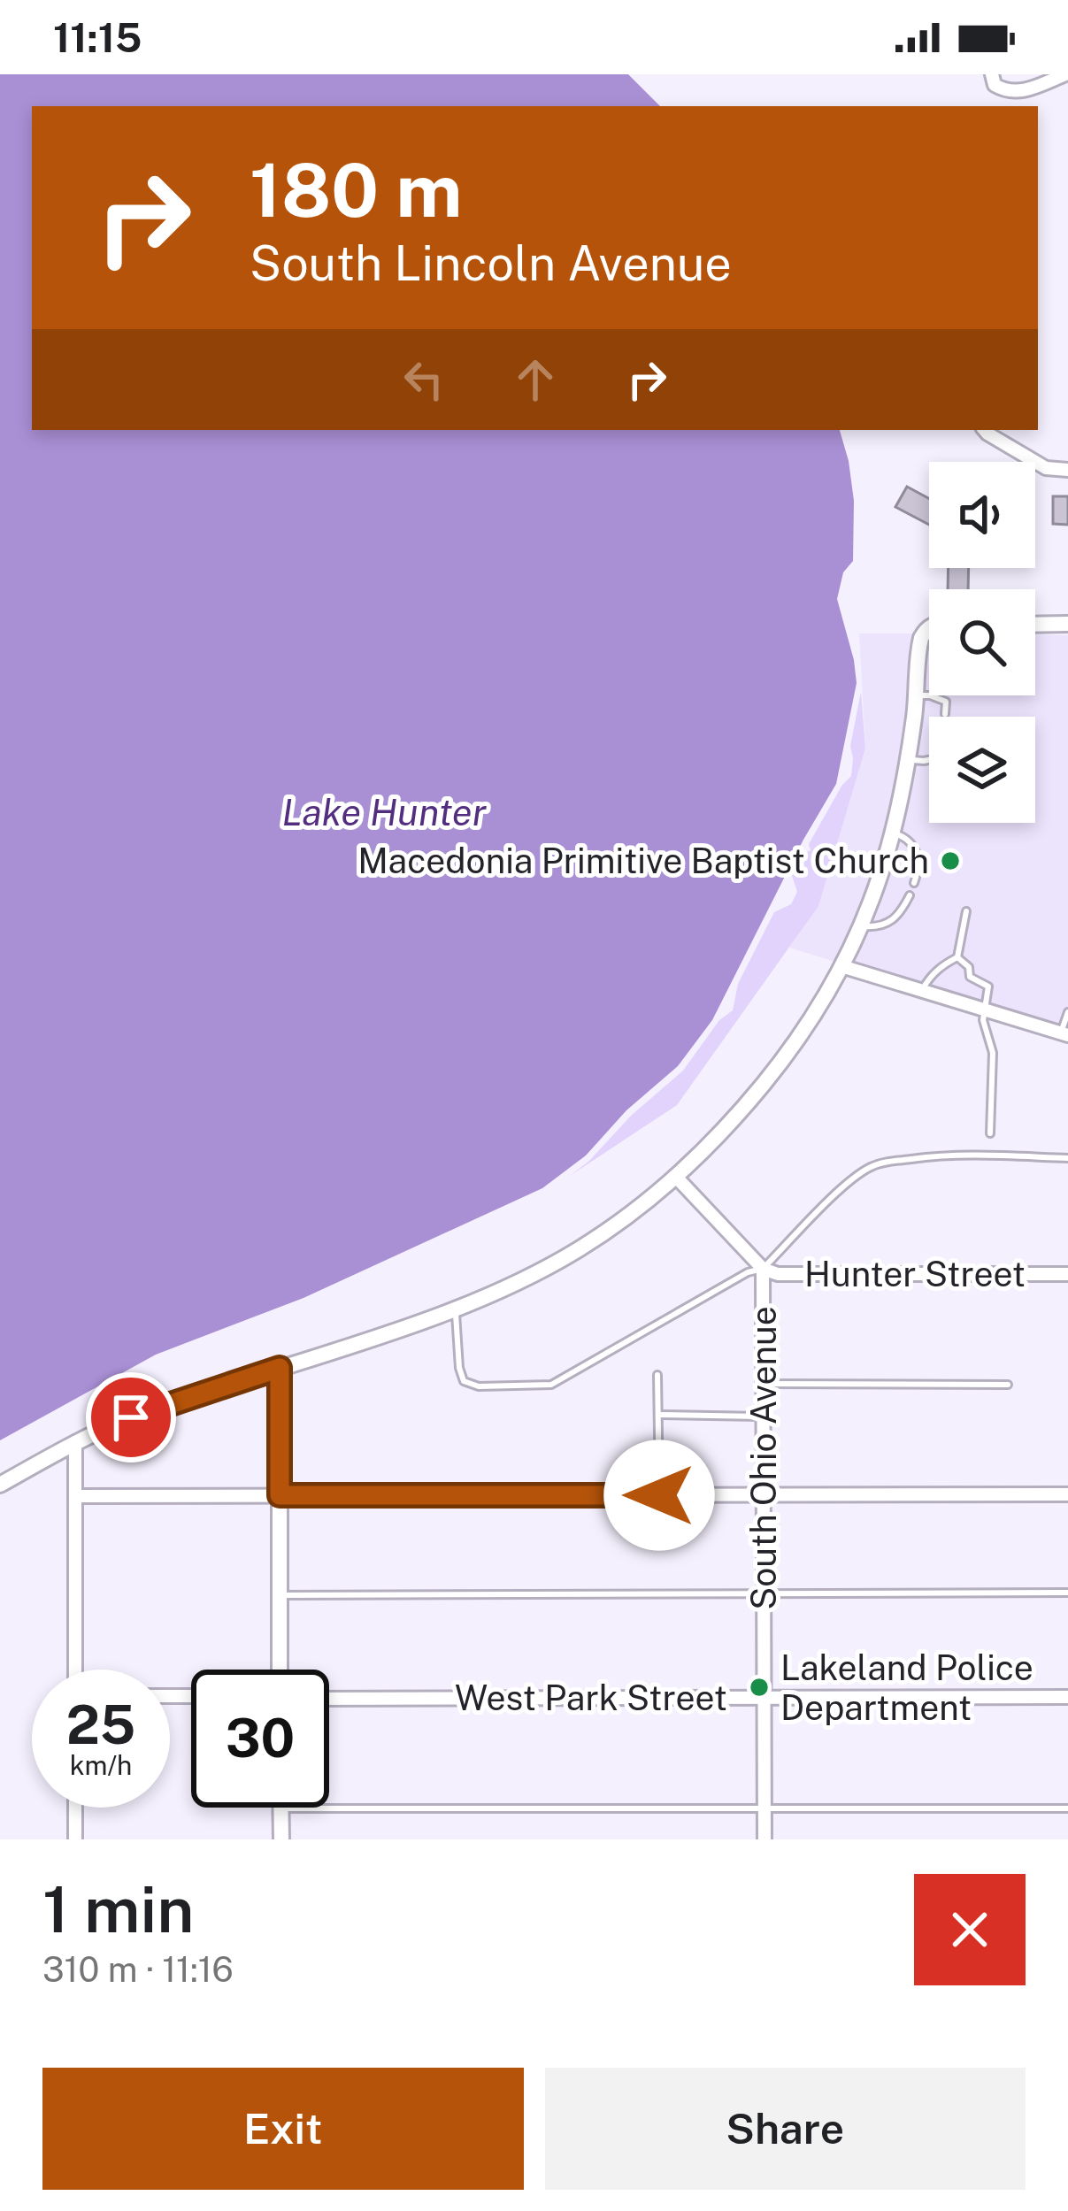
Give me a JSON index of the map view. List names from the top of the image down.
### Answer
{
  "streets": {
    "street": ["Hunter Street", "South Ohio Avenue", "West Park Street"]
  },
  "crossings": [
    ["Hunter Street", "South Ohio Avenue"],
    ["South Ohio Avenue", "West Park Street"]
  ],
  "water": ["Lake Hunter"],
  "places": ["Macedonia Primitive Baptist Church", "Lakeland Police Department"],
  "page": {
    "status": "11:15",
    "turn": ["180 m", "South Lincoln Avenue"],
    "speed": "25 km/h",
    "limit": "30",
    "heading": ["1 min", "310 m · 11:16"],
    "buttons": ["Exit", "Share"]
  }
}
